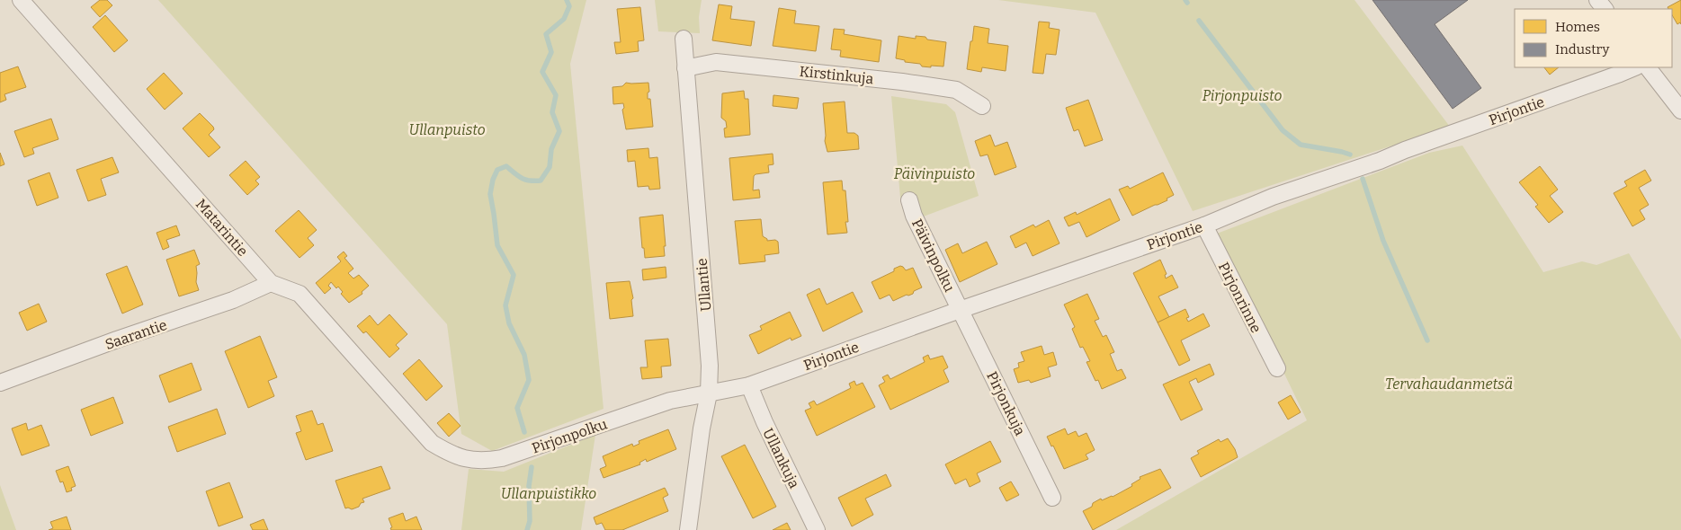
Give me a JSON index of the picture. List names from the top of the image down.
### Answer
{
  "streets": {
    "street": [
      "Kirstinkuja",
      "Pirjontie",
      "Matarintie",
      "Päivinpolku",
      "Ullantie",
      "Pirjonrinne",
      "Saarantie",
      "Pirjonkuja",
      "Pirjonpolku",
      "Ullankuja"
    ]
  },
  "crossings": [
    ["Kirstinkuja", "Ullantie"],
    ["Pirjontie", "Päivinpolku"],
    ["Pirjontie", "Ullantie"],
    ["Pirjontie", "Pirjonrinne"],
    ["Pirjontie", "Pirjonkuja"],
    ["Pirjontie", "Pirjonpolku"],
    ["Pirjontie", "Ullankuja"],
    ["Matarintie", "Saarantie"],
    ["Matarintie", "Pirjonpolku"],
    ["Päivinpolku", "Pirjonkuja"],
    ["Ullantie", "Pirjonpolku"]
  ],
  "parks": [
    "Pirjonpuisto",
    "Ullanpuisto",
    "Päivinpuisto",
    "Tervahaudanmetsä",
    "Ullanpuistikko"
  ],
  "legend": ["Homes", "Industry"]
}
